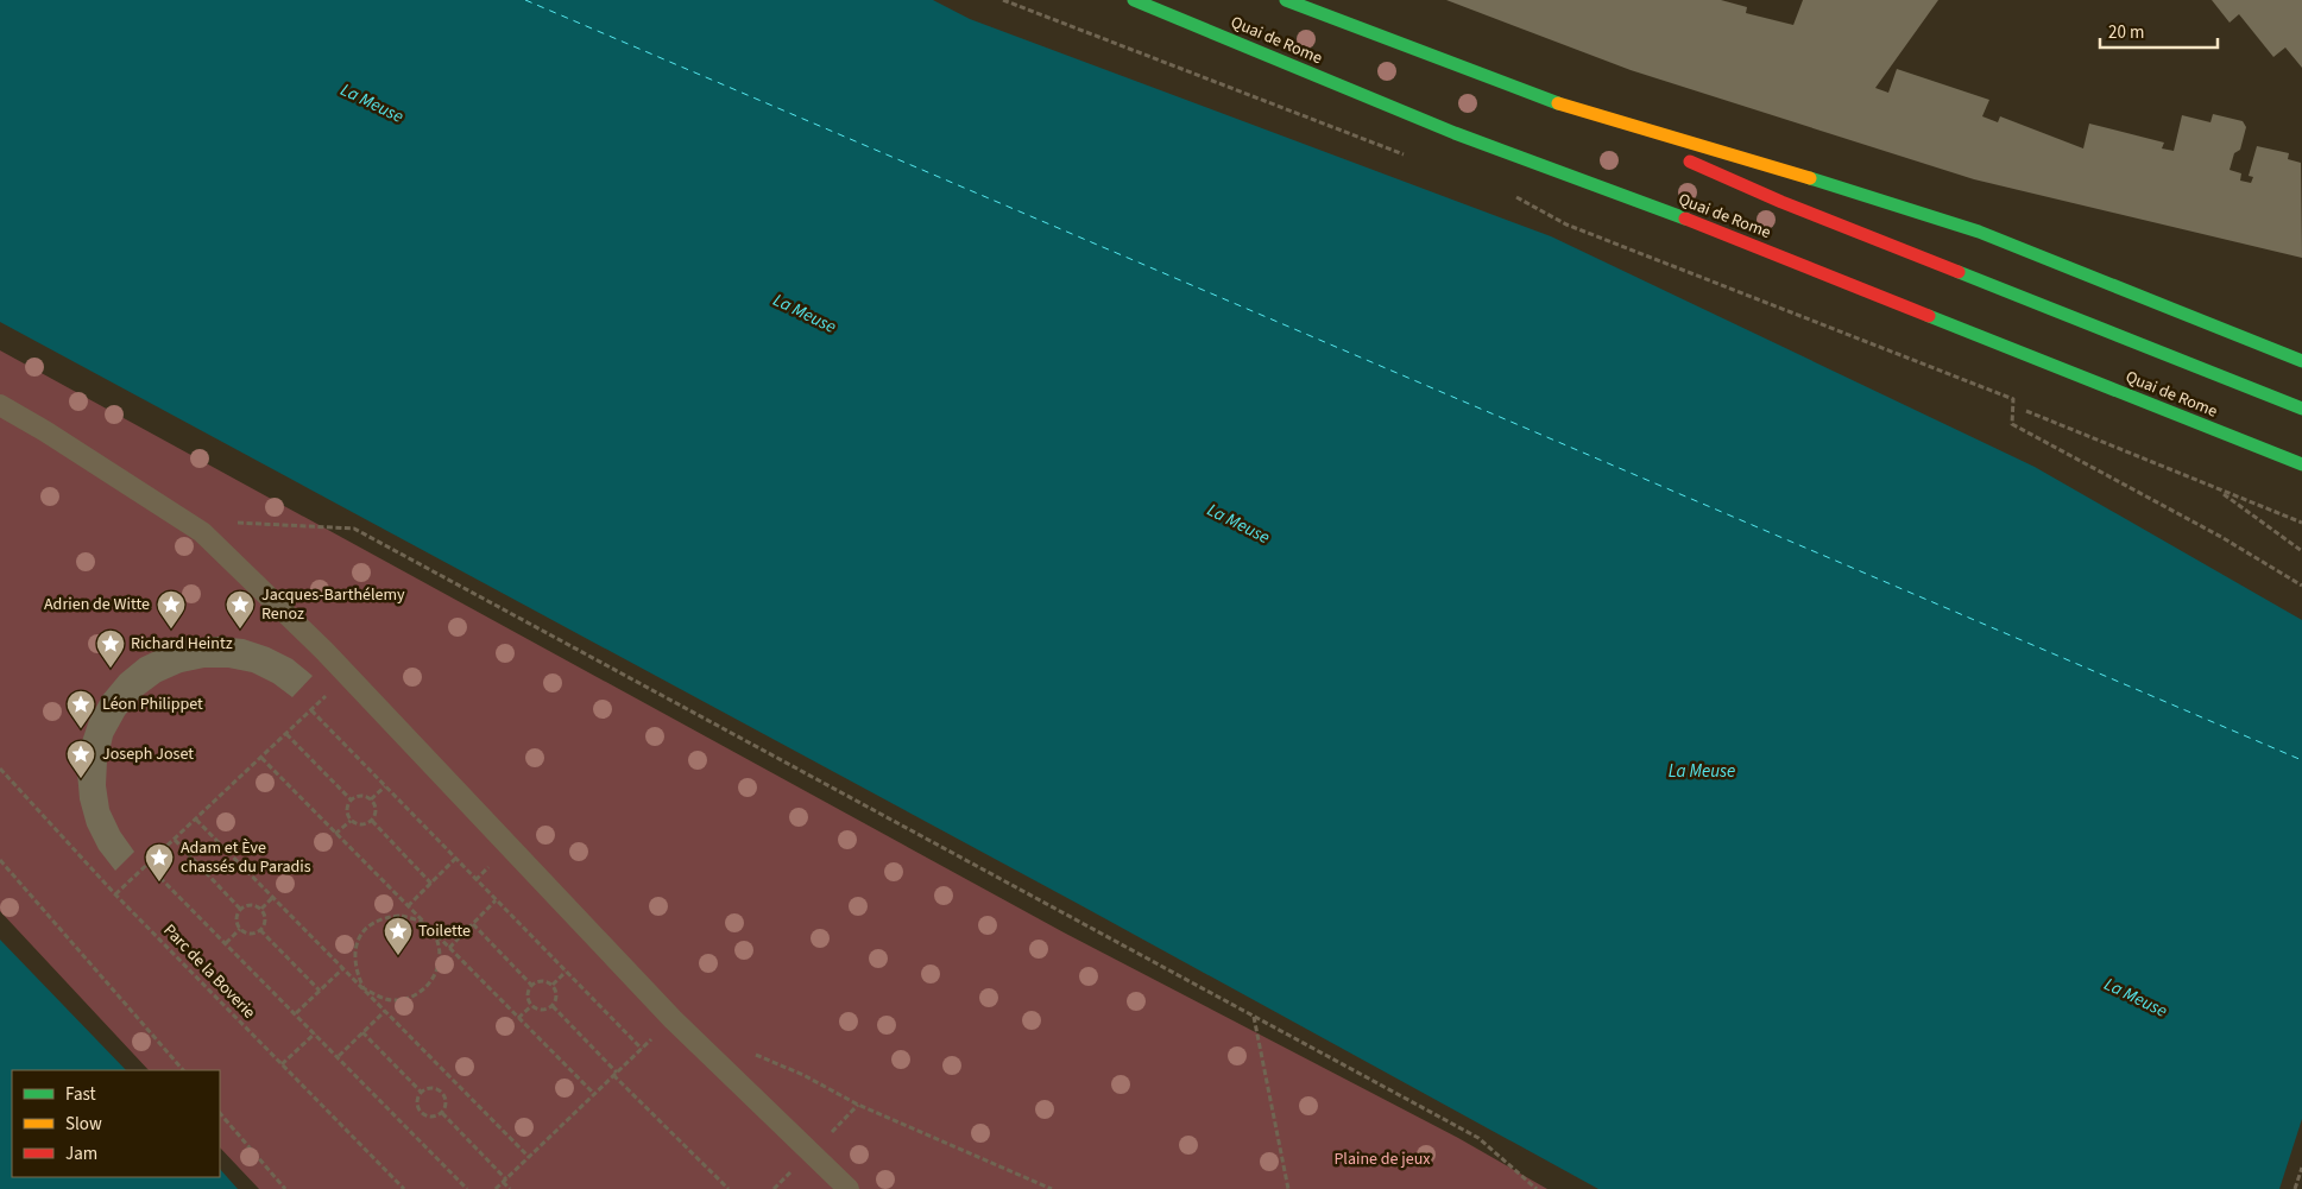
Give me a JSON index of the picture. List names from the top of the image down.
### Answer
{
  "streets": {
    "main road": ["Quai de Rome"],
    "path": ["Parc de la Boverie"]
  },
  "water": ["La Meuse"],
  "parks": ["Plaine de jeux"],
  "places": {
    "place": [
      "Adrien de Witte",
      "Jacques-Barthélemy Renoz",
      "Richard Heintz",
      "Léon Philippet",
      "Joseph Joset",
      "Adam et Ève chassés du Paradis",
      "Toilette"
    ]
  },
  "legend": ["Fast", "Slow", "Jam"],
  "scale_bar": "20 m"
}
